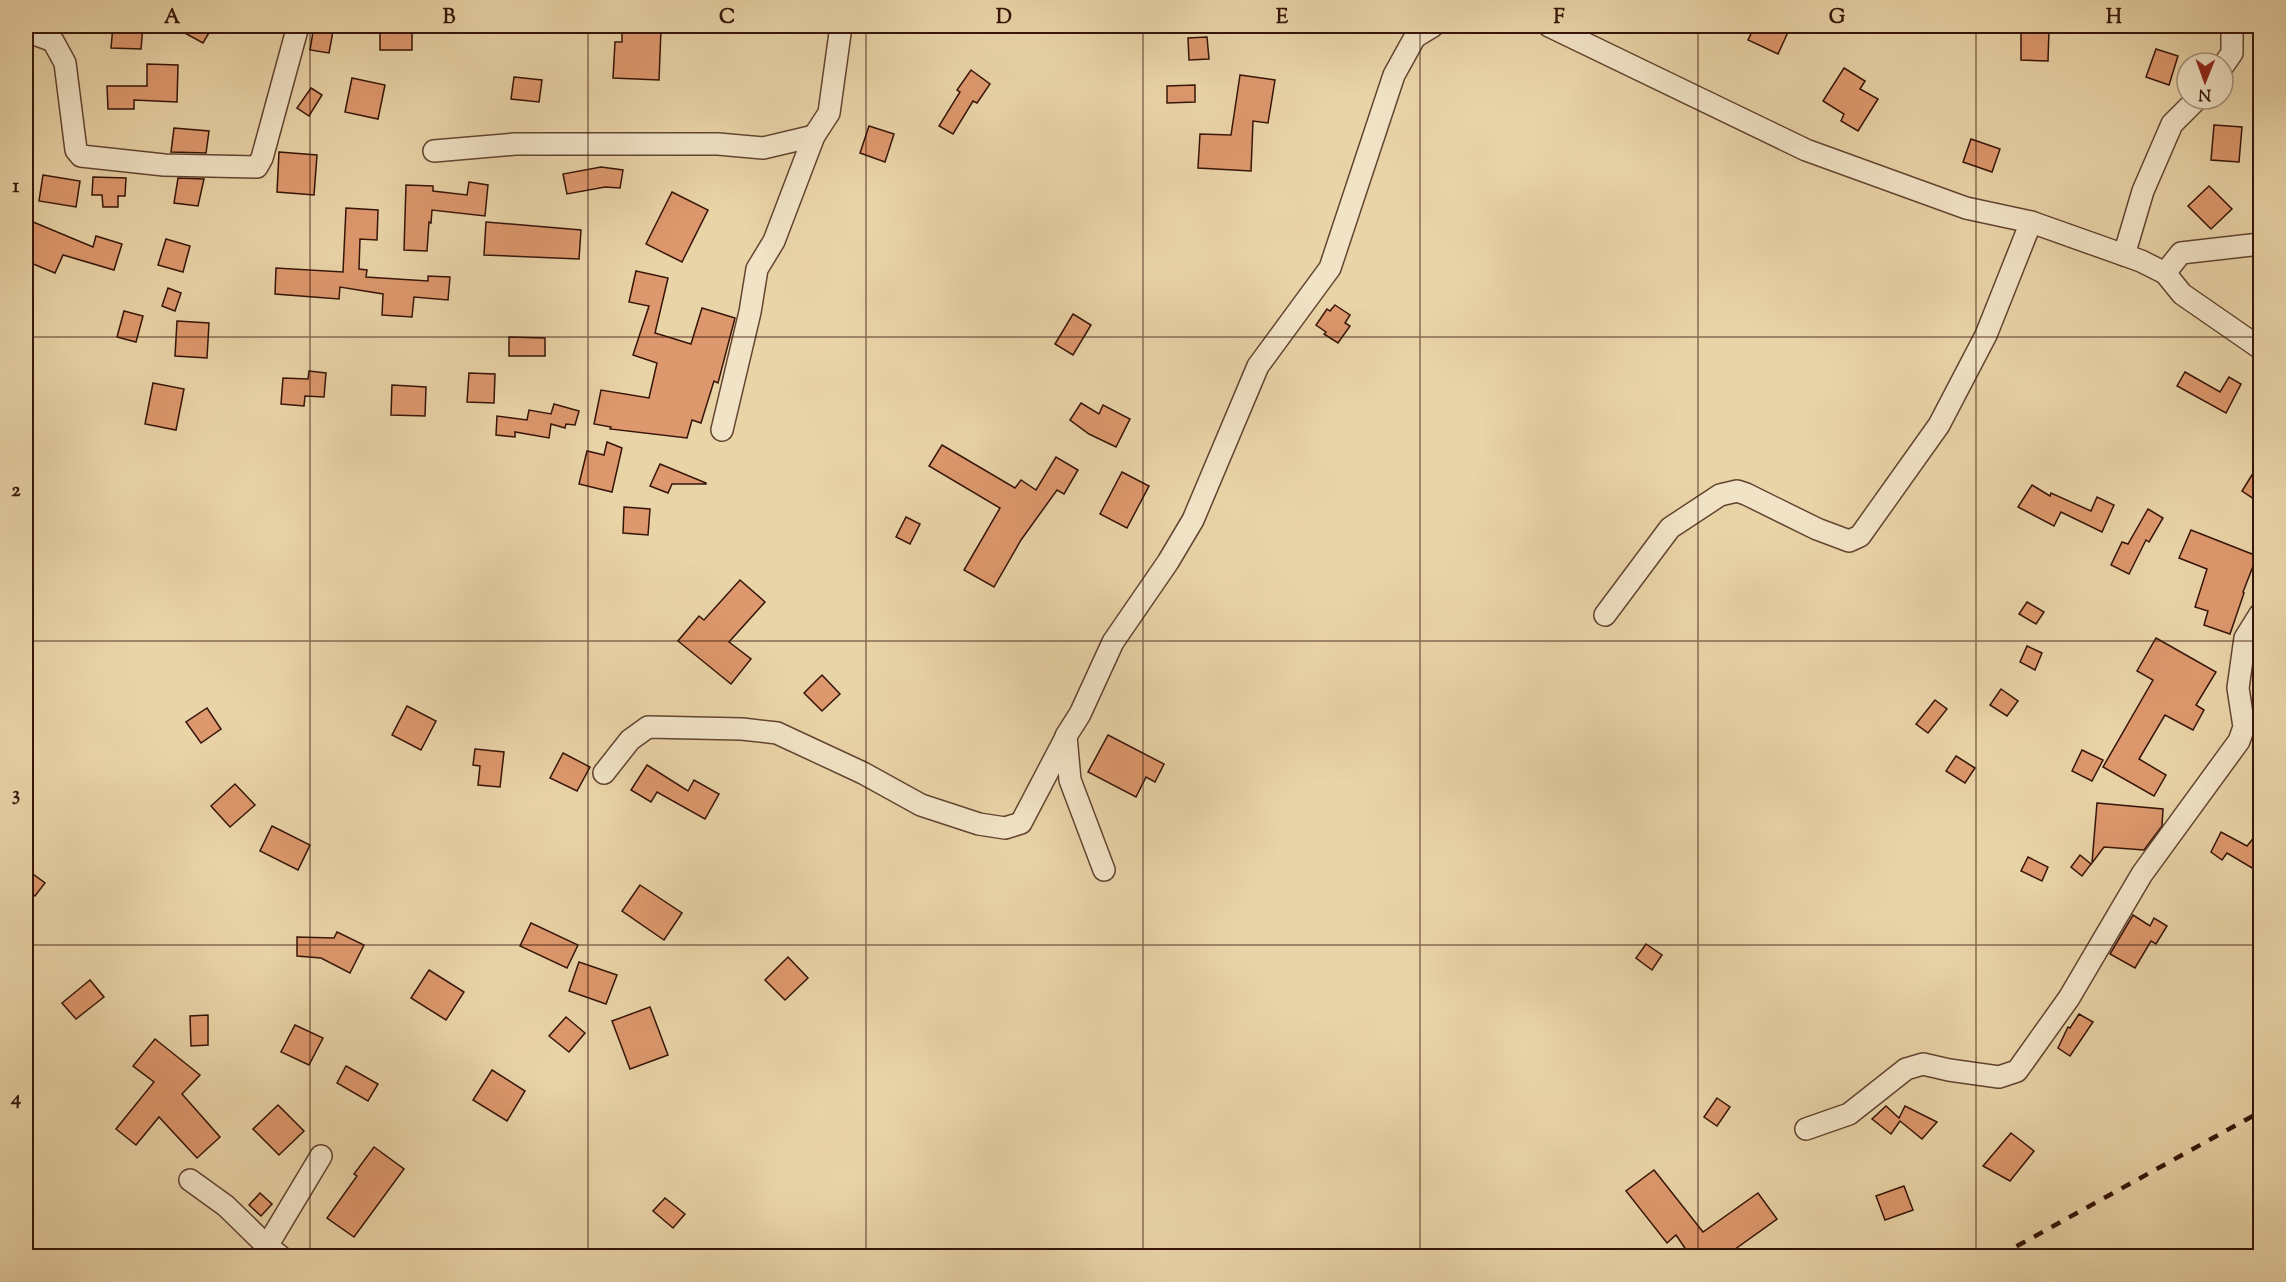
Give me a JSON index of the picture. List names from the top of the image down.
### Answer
{
  "north": "bottom",
  "grid": {
    "columns": [
      "A",
      "B",
      "C",
      "D",
      "E",
      "F",
      "G",
      "H"
    ],
    "rows": [
      "1",
      "2",
      "3",
      "4"
    ]
  }
}
